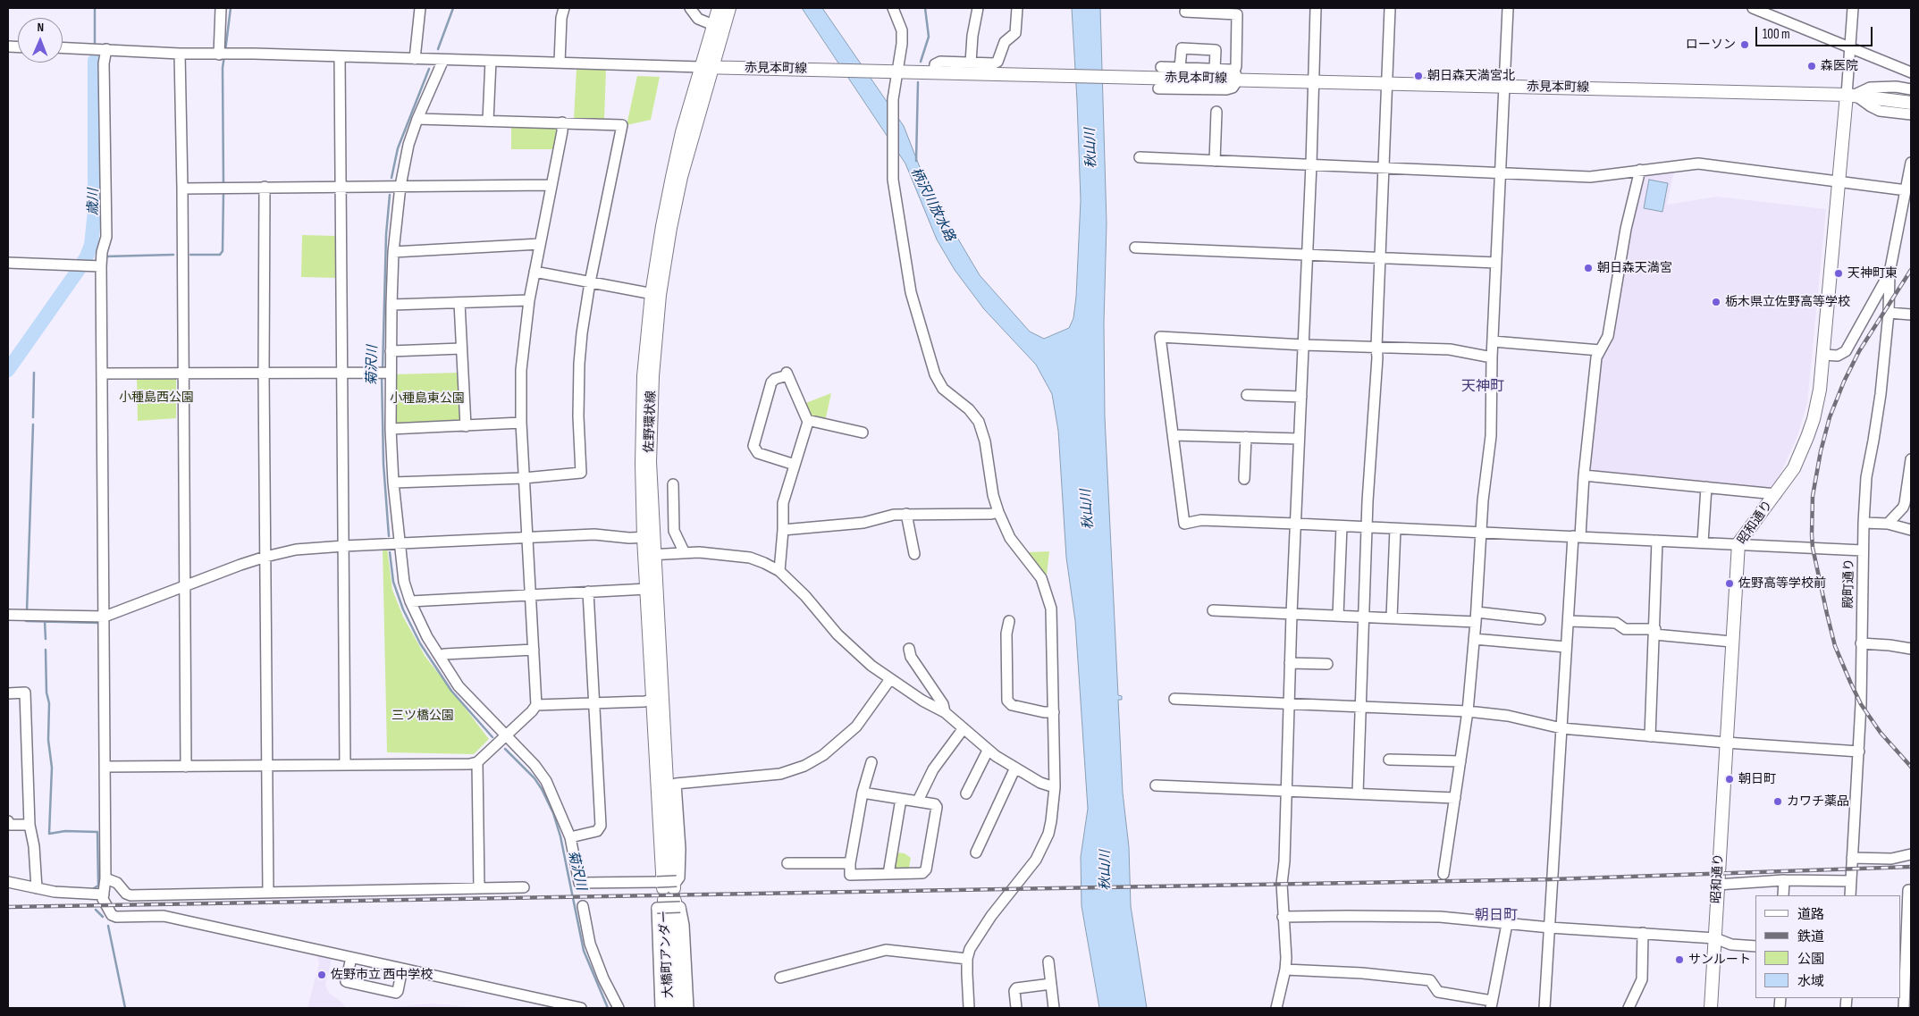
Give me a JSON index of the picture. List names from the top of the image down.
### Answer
{
  "streets": {
    "main road": [
      "赤見本町線",
      "佐野環状線",
      "昭和通り",
      "大橋町アンダー"
    ],
    "street": ["殿町通り"]
  },
  "crossings": [
    ["赤見本町線", "佐野環状線"],
    ["佐野環状線", "大橋町アンダー"]
  ],
  "districts": ["天神町", "朝日町"],
  "water": [
    "秋山川",
    "歳川",
    "柄沢川放水路",
    "菊沢川"
  ],
  "parks": ["小種島西公園", "小種島東公園", "三ツ橋公園"],
  "places": [
    "ローソン",
    "森医院",
    "朝日森天満宮北",
    "朝日森天満宮",
    "天神町東",
    "栃木県立佐野高等学校",
    "佐野高等学校前",
    "朝日町",
    "カワチ薬品",
    "サンルート",
    "佐野市立 西中学校"
  ],
  "legend": [
    "道路",
    "鉄道",
    "公園",
    "水域"
  ],
  "scale_bar": "100 m",
  "north": "top"
}
